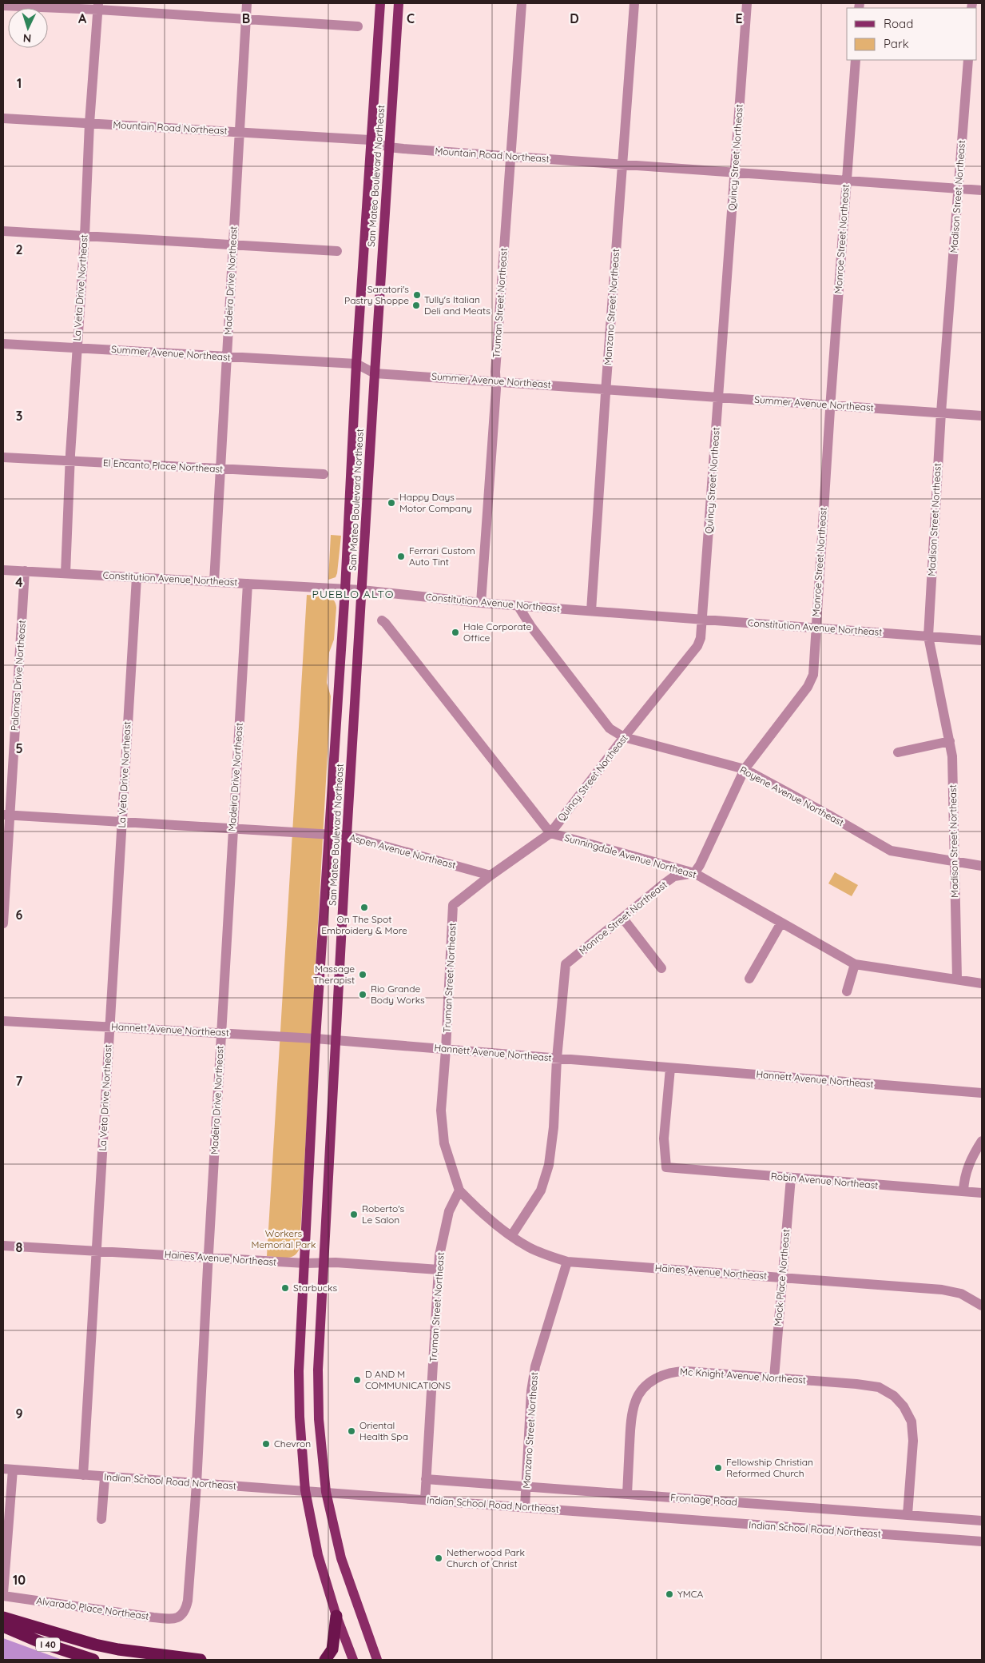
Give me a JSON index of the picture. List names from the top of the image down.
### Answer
{
  "streets": {
    "highway": ["I 40"],
    "main road": ["San Mateo Boulevard Northeast"],
    "street": [
      "Mountain Road Northeast",
      "Quincy Street Northeast",
      "Madison Street Northeast",
      "Monroe Street Northeast",
      "Madeira Drive Northeast",
      "La Veta Drive Northeast",
      "Truman Street Northeast",
      "Manzano Street Northeast",
      "Summer Avenue Northeast",
      "El Encanto Place Northeast",
      "Constitution Avenue Northeast",
      "Palomas Drive Northeast",
      "Royene Avenue Northeast",
      "Aspen Avenue Northeast",
      "Sunningdale Avenue Northeast",
      "Hannett Avenue Northeast",
      "Robin Avenue Northeast",
      "Haines Avenue Northeast",
      "Mock Place Northeast",
      "Mc Knight Avenue Northeast",
      "Indian School Road Northeast",
      "Frontage Road",
      "Alvarado Place Northeast"
    ]
  },
  "crossings": [
    ["Mountain Road Northeast", "Quincy Street Northeast"],
    ["Mountain Road Northeast", "San Mateo Boulevard Northeast"],
    ["Mountain Road Northeast", "Madison Street Northeast"],
    ["Mountain Road Northeast", "Monroe Street Northeast"],
    ["Mountain Road Northeast", "Madeira Drive Northeast"],
    ["Mountain Road Northeast", "La Veta Drive Northeast"],
    ["Mountain Road Northeast", "Truman Street Northeast"],
    ["Mountain Road Northeast", "Manzano Street Northeast"],
    ["Quincy Street Northeast", "Truman Street Northeast"],
    ["Quincy Street Northeast", "Summer Avenue Northeast"],
    ["Quincy Street Northeast", "Constitution Avenue Northeast"],
    ["Quincy Street Northeast", "Royene Avenue Northeast"],
    ["Quincy Street Northeast", "Aspen Avenue Northeast"],
    ["Quincy Street Northeast", "Sunningdale Avenue Northeast"],
    ["San Mateo Boulevard Northeast", "Summer Avenue Northeast"],
    ["San Mateo Boulevard Northeast", "Constitution Avenue Northeast"],
    ["San Mateo Boulevard Northeast", "Aspen Avenue Northeast"],
    ["San Mateo Boulevard Northeast", "Hannett Avenue Northeast"],
    ["San Mateo Boulevard Northeast", "Haines Avenue Northeast"],
    ["San Mateo Boulevard Northeast", "Indian School Road Northeast"],
    ["Madison Street Northeast", "Summer Avenue Northeast"],
    ["Madison Street Northeast", "Constitution Avenue Northeast"],
    ["Madison Street Northeast", "Royene Avenue Northeast"],
    ["Madison Street Northeast", "Sunningdale Avenue Northeast"],
    ["Monroe Street Northeast", "Summer Avenue Northeast"],
    ["Monroe Street Northeast", "Constitution Avenue Northeast"],
    ["Monroe Street Northeast", "Royene Avenue Northeast"],
    ["Monroe Street Northeast", "Sunningdale Avenue Northeast"],
    ["Monroe Street Northeast", "Hannett Avenue Northeast"],
    ["Madeira Drive Northeast", "Summer Avenue Northeast"],
    ["Madeira Drive Northeast", "El Encanto Place Northeast"],
    ["Madeira Drive Northeast", "Constitution Avenue Northeast"],
    ["Madeira Drive Northeast", "Aspen Avenue Northeast"],
    ["Madeira Drive Northeast", "Hannett Avenue Northeast"],
    ["Madeira Drive Northeast", "Haines Avenue Northeast"],
    ["Madeira Drive Northeast", "Indian School Road Northeast"],
    ["Madeira Drive Northeast", "Alvarado Place Northeast"],
    ["La Veta Drive Northeast", "Summer Avenue Northeast"],
    ["La Veta Drive Northeast", "El Encanto Place Northeast"],
    ["La Veta Drive Northeast", "Constitution Avenue Northeast"],
    ["La Veta Drive Northeast", "Aspen Avenue Northeast"],
    ["La Veta Drive Northeast", "Hannett Avenue Northeast"],
    ["La Veta Drive Northeast", "Haines Avenue Northeast"],
    ["La Veta Drive Northeast", "Indian School Road Northeast"],
    ["Truman Street Northeast", "Summer Avenue Northeast"],
    ["Truman Street Northeast", "Constitution Avenue Northeast"],
    ["Truman Street Northeast", "Aspen Avenue Northeast"],
    ["Truman Street Northeast", "Hannett Avenue Northeast"],
    ["Truman Street Northeast", "Haines Avenue Northeast"],
    ["Truman Street Northeast", "Indian School Road Northeast"],
    ["Truman Street Northeast", "Frontage Road"],
    ["Manzano Street Northeast", "Summer Avenue Northeast"],
    ["Manzano Street Northeast", "Constitution Avenue Northeast"],
    ["Manzano Street Northeast", "Haines Avenue Northeast"],
    ["Manzano Street Northeast", "Indian School Road Northeast"],
    ["Manzano Street Northeast", "Frontage Road"],
    ["Constitution Avenue Northeast", "Palomas Drive Northeast"],
    ["Constitution Avenue Northeast", "Royene Avenue Northeast"],
    ["Palomas Drive Northeast", "Aspen Avenue Northeast"],
    ["Hannett Avenue Northeast", "Robin Avenue Northeast"],
    ["Robin Avenue Northeast", "Mock Place Northeast"],
    ["Haines Avenue Northeast", "Mock Place Northeast"],
    ["Mock Place Northeast", "Mc Knight Avenue Northeast"],
    ["Mc Knight Avenue Northeast", "Frontage Road"]
  ],
  "districts": ["PUEBLO ALTO"],
  "parks": ["Workers Memorial Park"],
  "places": [
    "Saratori's Pastry Shoppe",
    "Tully's Italian Deli and Meats",
    "Happy Days Motor Company",
    "Ferrari Custom Auto Tint",
    "Hale Corporate Office",
    "On The Spot Embroidery & More",
    "Massage Therapist",
    "Rio Grande Body Works",
    "Roberto's Le Salon",
    "Starbucks",
    "D AND M COMMUNICATIONS",
    "Oriental Health Spa",
    "Chevron",
    "Fellowship Christian Reformed Church",
    "Netherwood Park Church of Christ",
    "YMCA"
  ],
  "legend": ["Road", "Park"],
  "north": "bottom",
  "grid": {
    "columns": [
      "A",
      "B",
      "C",
      "D",
      "E"
    ],
    "rows": [
      "1",
      "2",
      "3",
      "4",
      "5",
      "6",
      "7",
      "8",
      "9",
      "10"
    ]
  }
}
